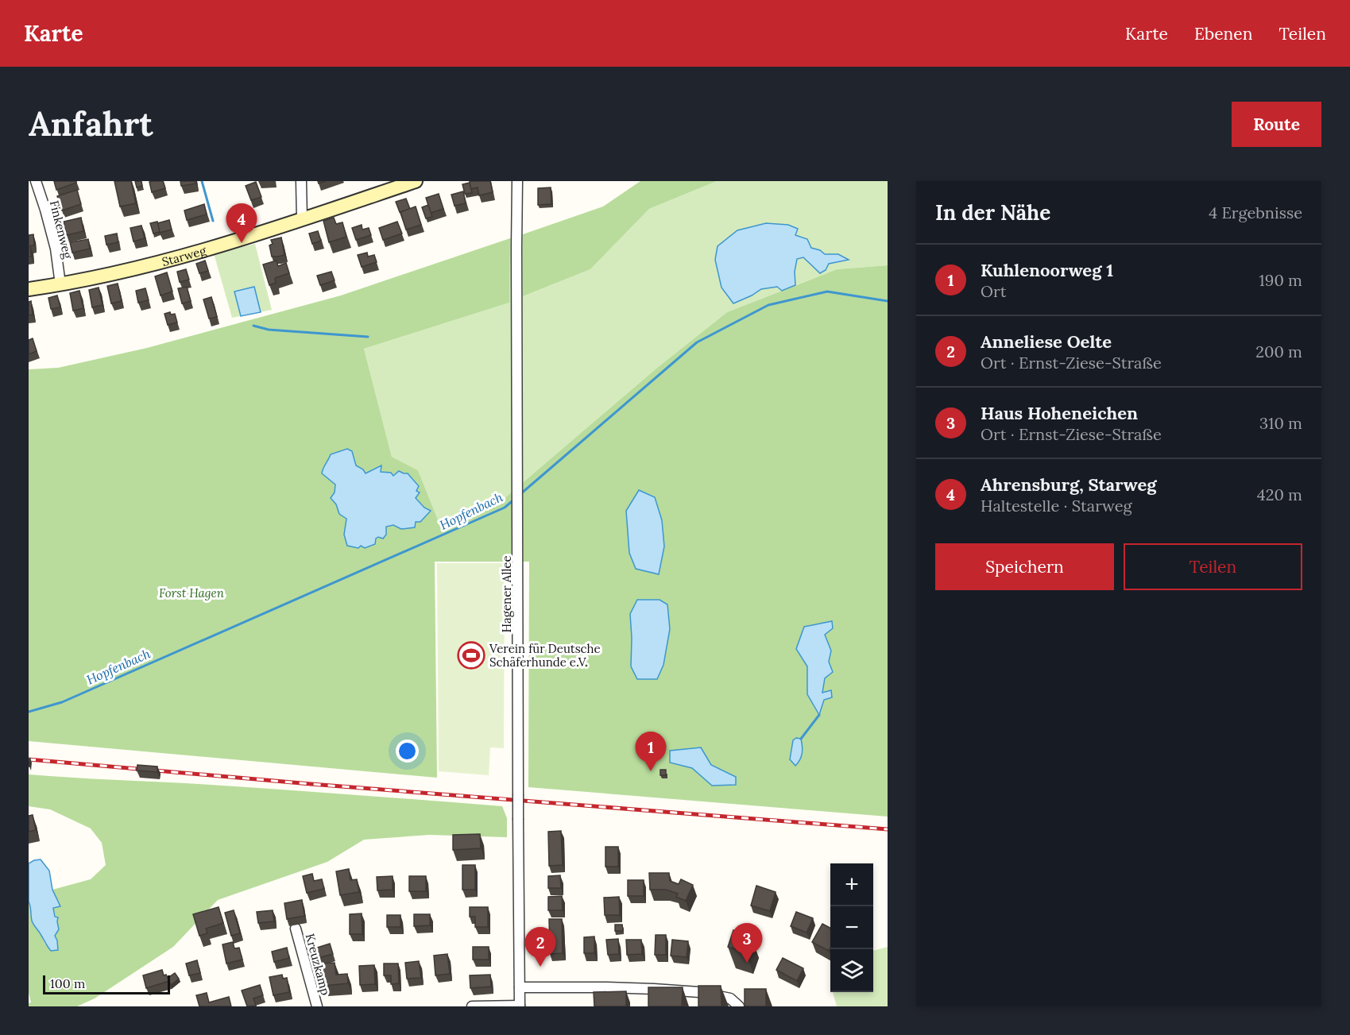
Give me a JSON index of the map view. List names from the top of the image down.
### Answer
{
  "streets": {
    "street": [
      "Finkenweg",
      "Starweg",
      "Hagener Allee",
      "Kreuzkamp"
    ]
  },
  "crossings": [
    ["Finkenweg", "Starweg"]
  ],
  "water": ["Hopfenbach"],
  "parks": ["Forst Hagen"],
  "places": {
    "sports": ["Verein für Deutsche Schäferhunde e.V."]
  },
  "scale_bar": "100 m",
  "page": {
    "header": "Karte",
    "nav": ["Karte", "Ebenen", "Teilen"],
    "buttons": [
      "Route",
      ["Speichern", "Teilen"]
    ],
    "title": "Anfahrt",
    "heading": ["In der Nähe", "4 Ergebnisse"],
    "pins": [
      "4",
      "1",
      "3",
      "2"
    ],
    "list": [
      {
        "mark": "1",
        "name": "Kuhlenoorweg 1",
        "note": "Ort",
        "value": "190 m"
      },
      {
        "mark": "2",
        "name": "Anneliese Oelte",
        "note": "Ort · Ernst-Ziese-Straße",
        "value": "200 m"
      },
      {
        "mark": "3",
        "name": "Haus Hoheneichen",
        "note": "Ort · Ernst-Ziese-Straße",
        "value": "310 m"
      },
      {
        "mark": "4",
        "name": "Ahrensburg, Starweg",
        "note": "Haltestelle · Starweg",
        "value": "420 m"
      }
    ],
    "map_buttons": ["+", "−"],
    "scale": "100 m"
  }
}
